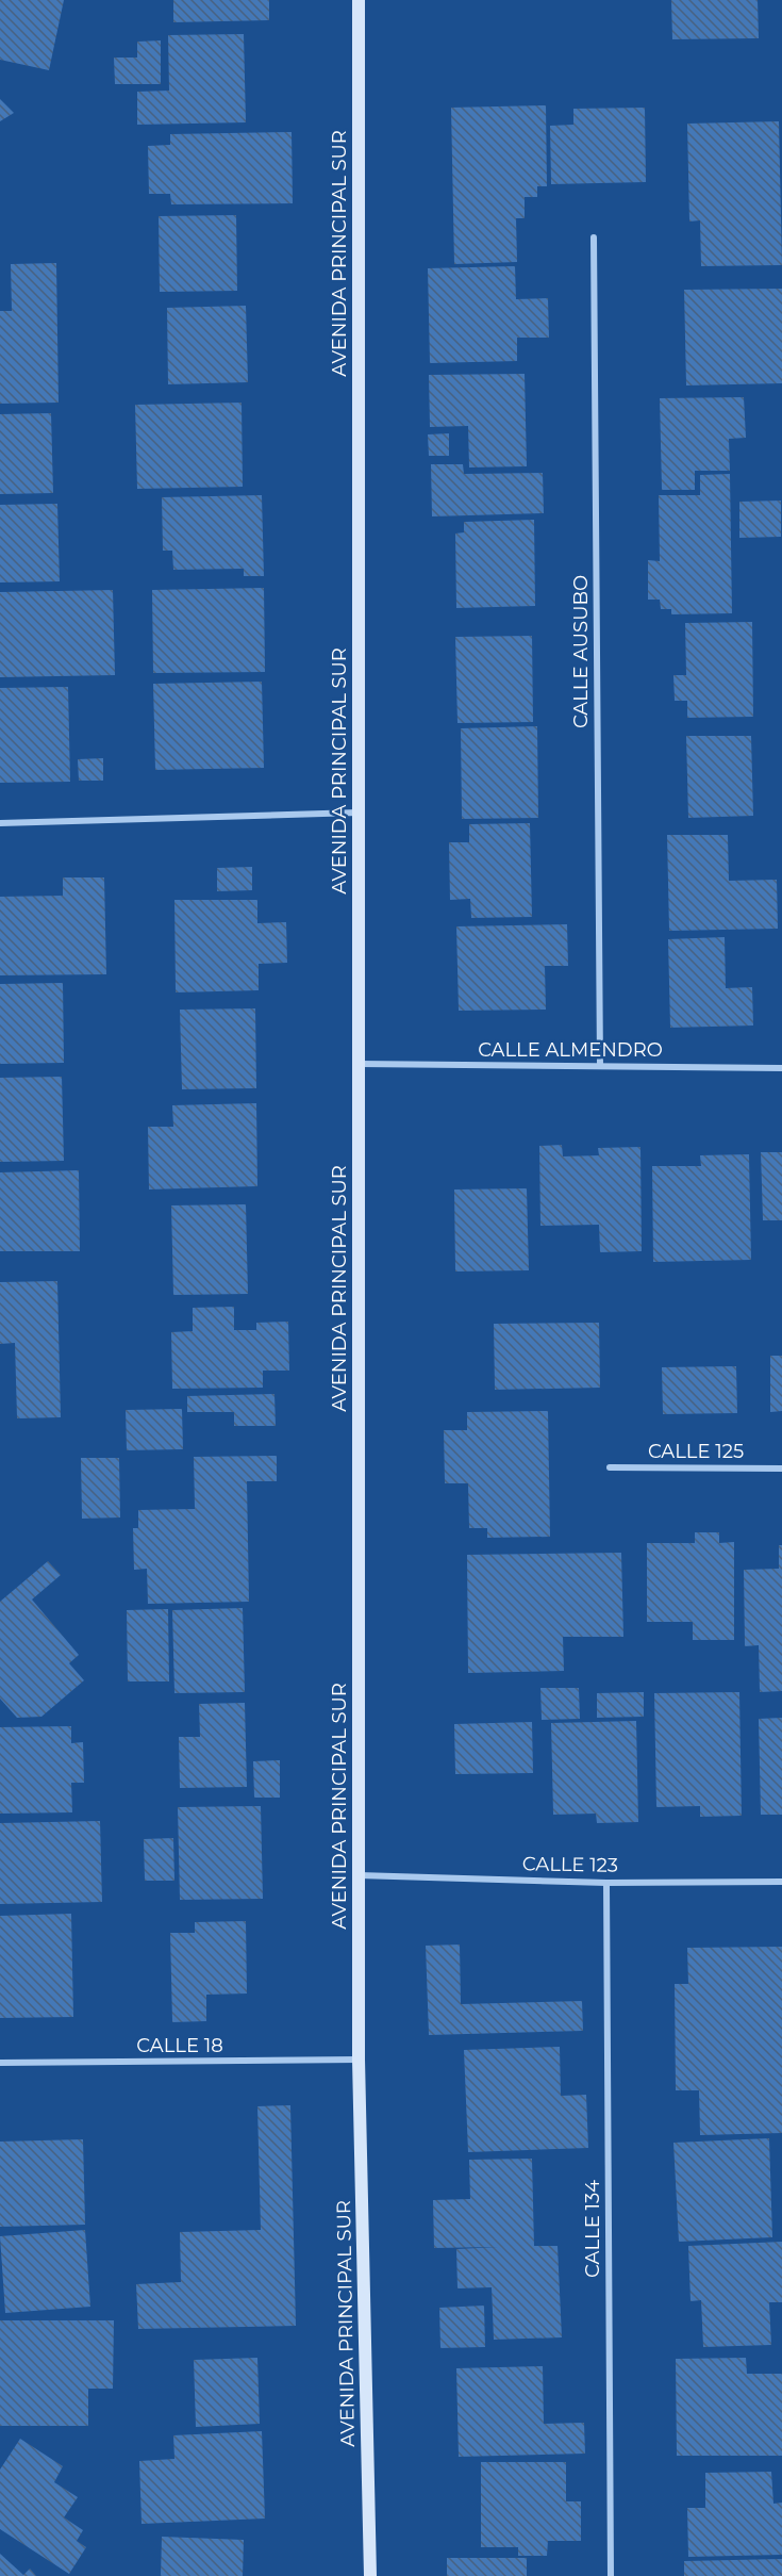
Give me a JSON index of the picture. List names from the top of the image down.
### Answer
{
  "streets": {
    "street": [
      "AVENIDA PRINCIPAL SUR",
      "CALLE AUSUBO",
      "CALLE ALMENDRO",
      "CALLE 125",
      "CALLE 123",
      "CALLE 18",
      "CALLE 134"
    ]
  },
  "crossings": [
    ["AVENIDA PRINCIPAL SUR", "CALLE ALMENDRO"],
    ["AVENIDA PRINCIPAL SUR", "CALLE 123"],
    ["AVENIDA PRINCIPAL SUR", "CALLE 18"],
    ["CALLE AUSUBO", "CALLE ALMENDRO"],
    ["CALLE 123", "CALLE 134"]
  ]
}
